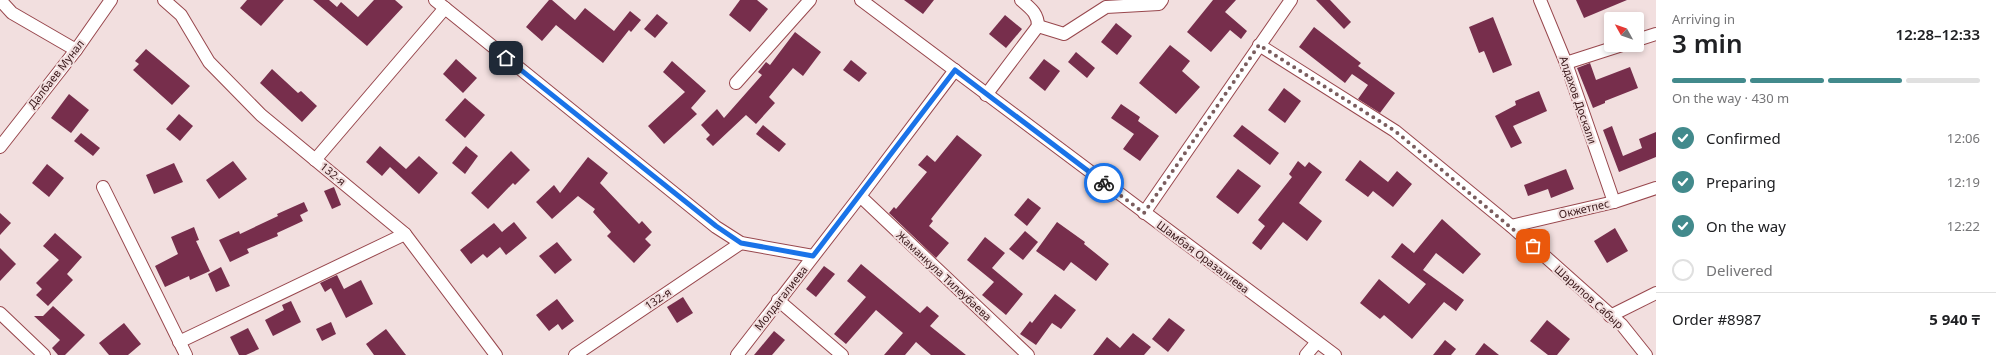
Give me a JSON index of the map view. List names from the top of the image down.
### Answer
{
  "streets": {
    "street": [
      "Далбаев Мунал",
      "Алдахов Доскали",
      "132-я",
      "Окжетпес",
      "Шамбая Оразалиева",
      "Жаманкула Тилеубаева",
      "Шарипов Сабыр",
      "Молдагалиева"
    ]
  },
  "crossings": [
    ["Алдахов Доскали", "Окжетпес"],
    ["Окжетпес", "Шарипов Сабыр"],
    ["Шамбая Оразалиева", "Молдагалиева"],
    ["Жаманкула Тилеубаева", "Молдагалиева"]
  ],
  "north": "top left",
  "page": {
    "heading": ["3 min", "Arriving in", "12:28–12:33"],
    "panel": ["Order #8987", "5 940 ₸"],
    "bar": "On the way · 430 m",
    "list": [
      ["Confirmed", "12:06"],
      ["Preparing", "12:19"],
      ["On the way", "12:22"],
      "Delivered"
    ]
  }
}
